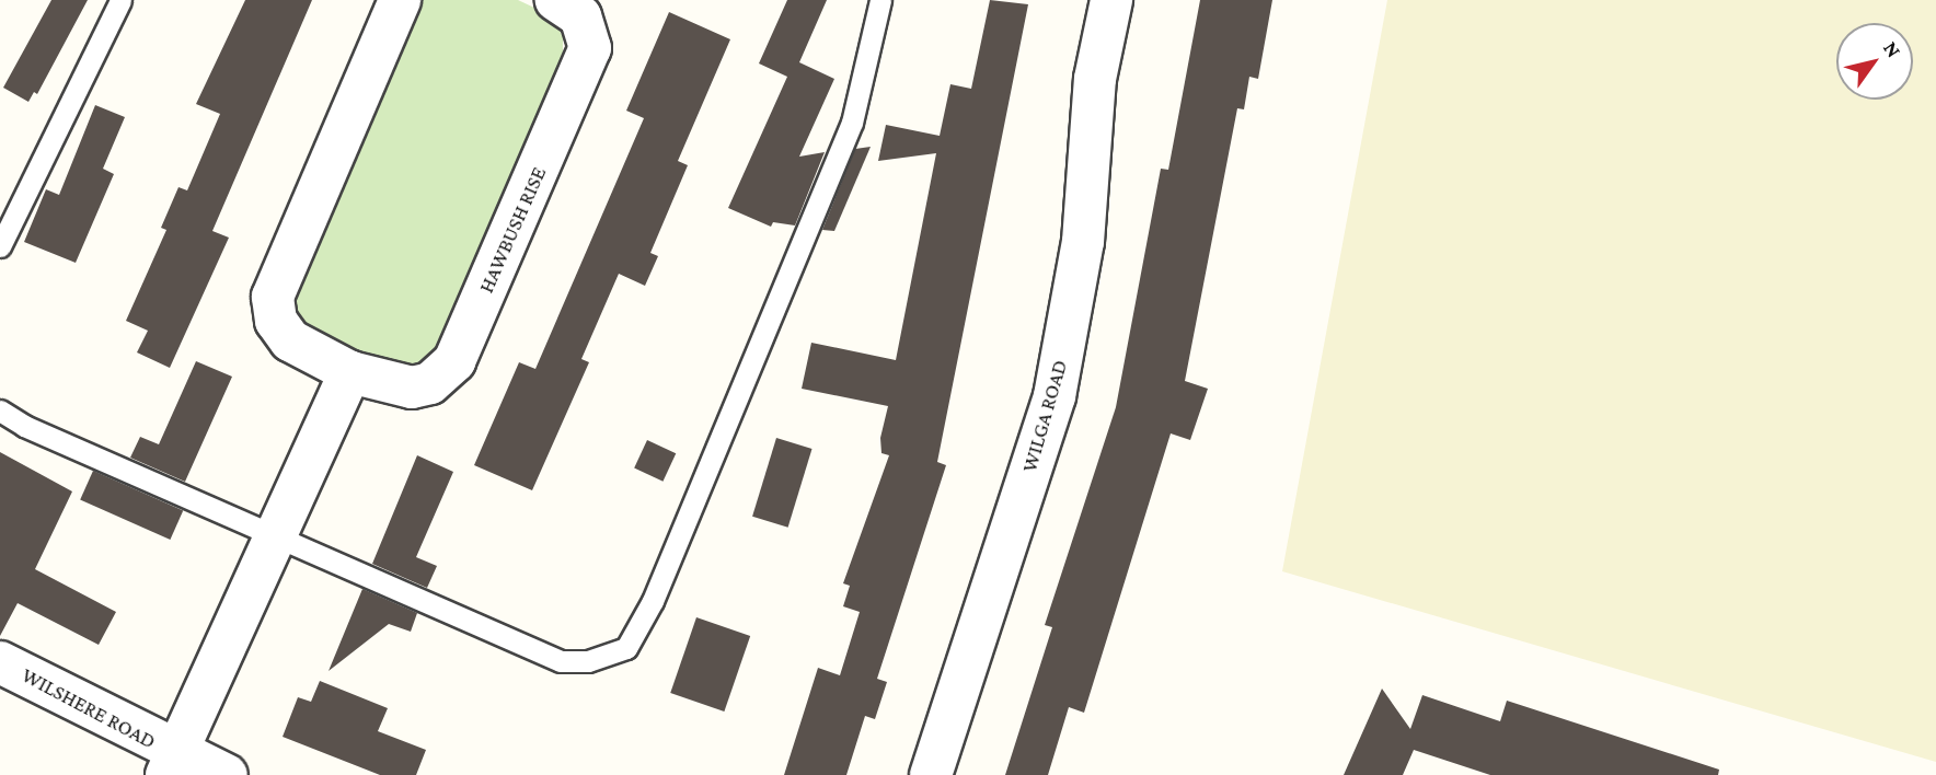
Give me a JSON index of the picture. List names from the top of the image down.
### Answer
{
  "streets": {
    "street": ["HAWBUSH RISE", "WILGA ROAD", "WILSHERE ROAD"]
  },
  "north": "top right"
}
